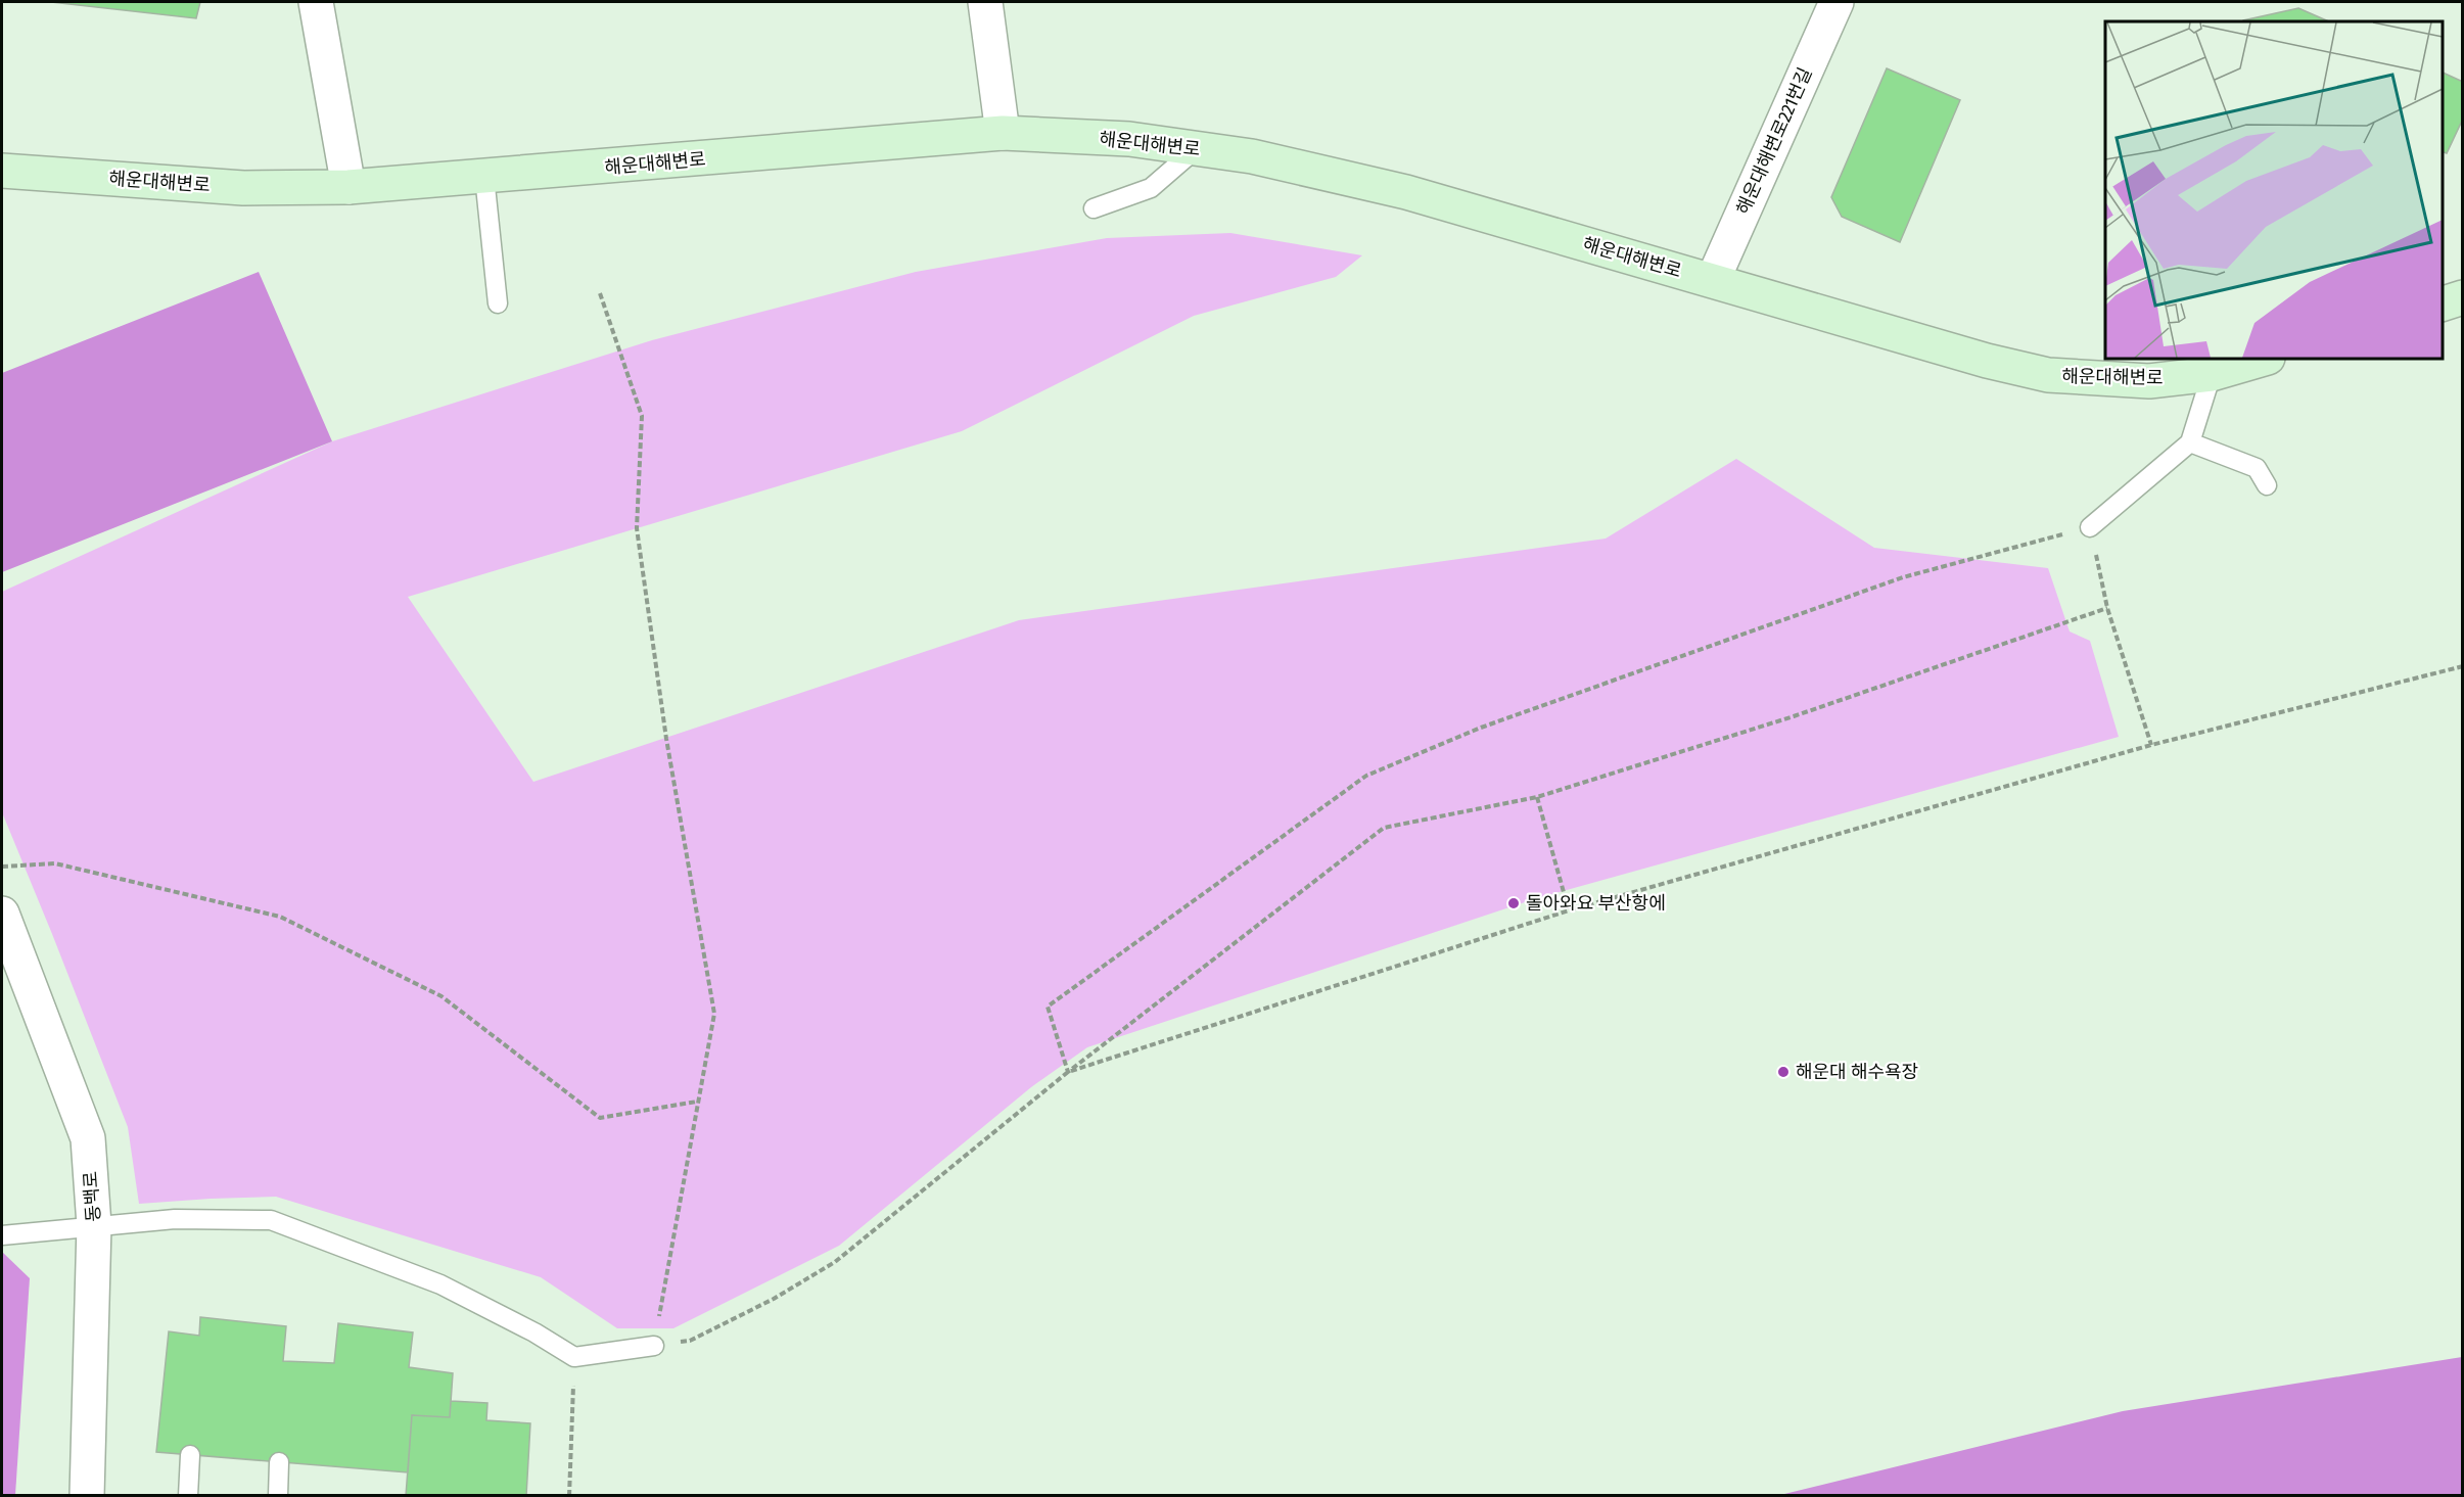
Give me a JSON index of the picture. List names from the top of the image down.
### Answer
{
  "streets": {
    "main road": ["해운대해변로"],
    "street": ["해운대해변로221번길", "동백로"]
  },
  "crossings": [
    ["해운대해변로221번길", "해운대해변로"]
  ],
  "places": ["돌아와요 부산항에", "해운대 해수욕장"]
}
